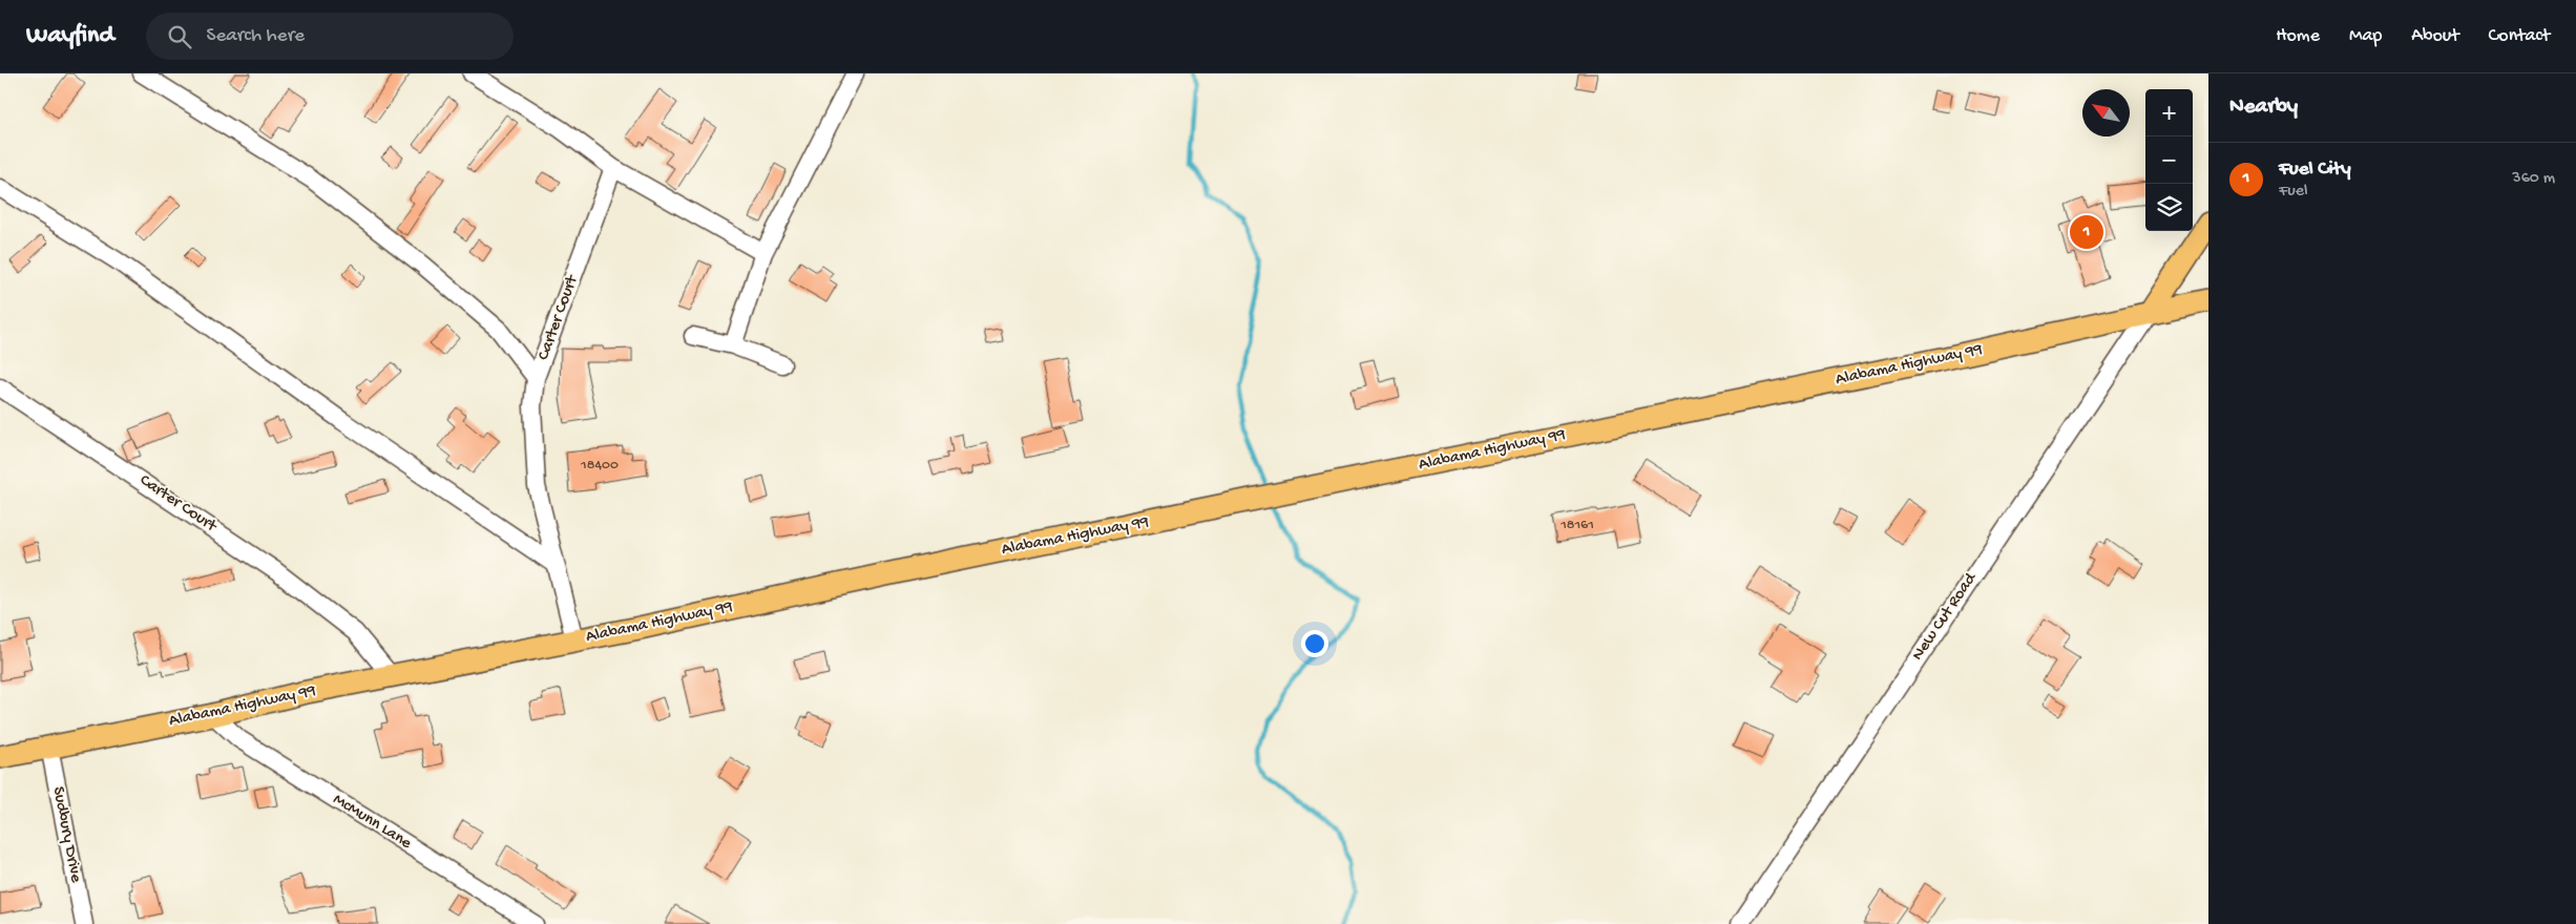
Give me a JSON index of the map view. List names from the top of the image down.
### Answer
{
  "streets": {
    "main road": ["Alabama Highway 99"],
    "street": [
      "Carter Court",
      "New Cut Road",
      "McMunn Lane",
      "Sudbury Drive"
    ]
  },
  "crossings": [
    ["Carter Court", "Alabama Highway 99"],
    ["Alabama Highway 99", "New Cut Road"],
    ["Alabama Highway 99", "McMunn Lane"],
    ["Alabama Highway 99", "Sudbury Drive"]
  ],
  "house_numbers": ["18400", "18161"],
  "north": "top left",
  "page": {
    "header": "Wayfind",
    "search": "Search here",
    "nav": [
      "Home",
      "Map",
      "About",
      "Contact"
    ],
    "heading": "Nearby",
    "map_buttons": ["+", "−"],
    "list": [
      {
        "mark": "1",
        "name": "Fuel City",
        "note": "Fuel",
        "value": "360 m"
      }
    ],
    "pins": "1"
  }
}
